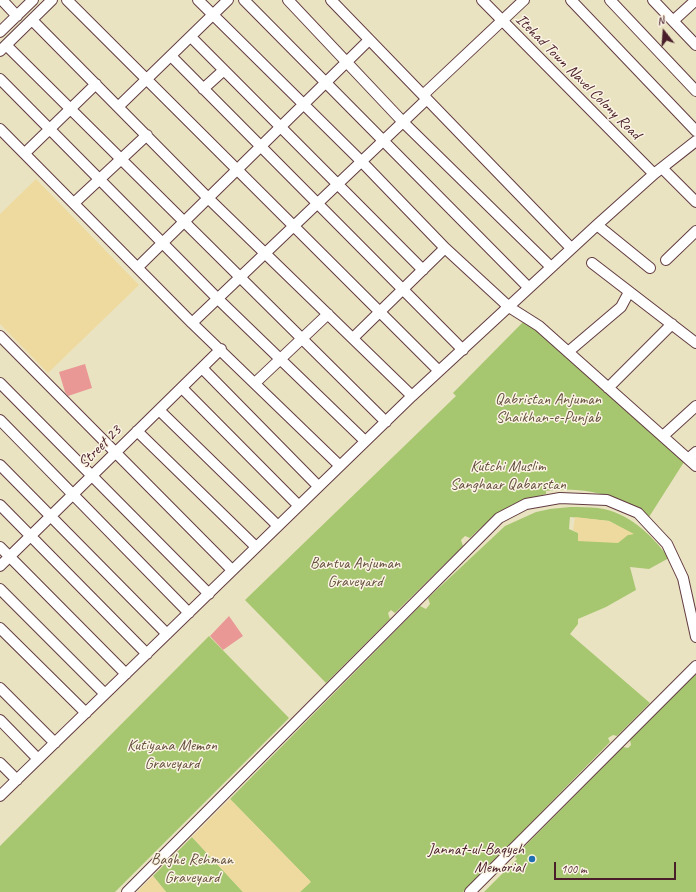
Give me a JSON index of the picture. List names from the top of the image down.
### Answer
{
  "streets": {
    "street": ["Itehad Town Navel Colony Road", "Street 23"]
  },
  "parks": [
    "Qabristan Anjuman Shaikhan-e-Punjab",
    "Kutchi Muslim Sanghaar Qabarstan",
    "Bantva Anjuman Graveyard",
    "Kutiyana Memon Graveyard",
    "Baghe Rehman Graveyard"
  ],
  "places": ["Jannat-ul-Baqyeh Memorial"],
  "scale_bar": "100 m",
  "north": "top"
}
